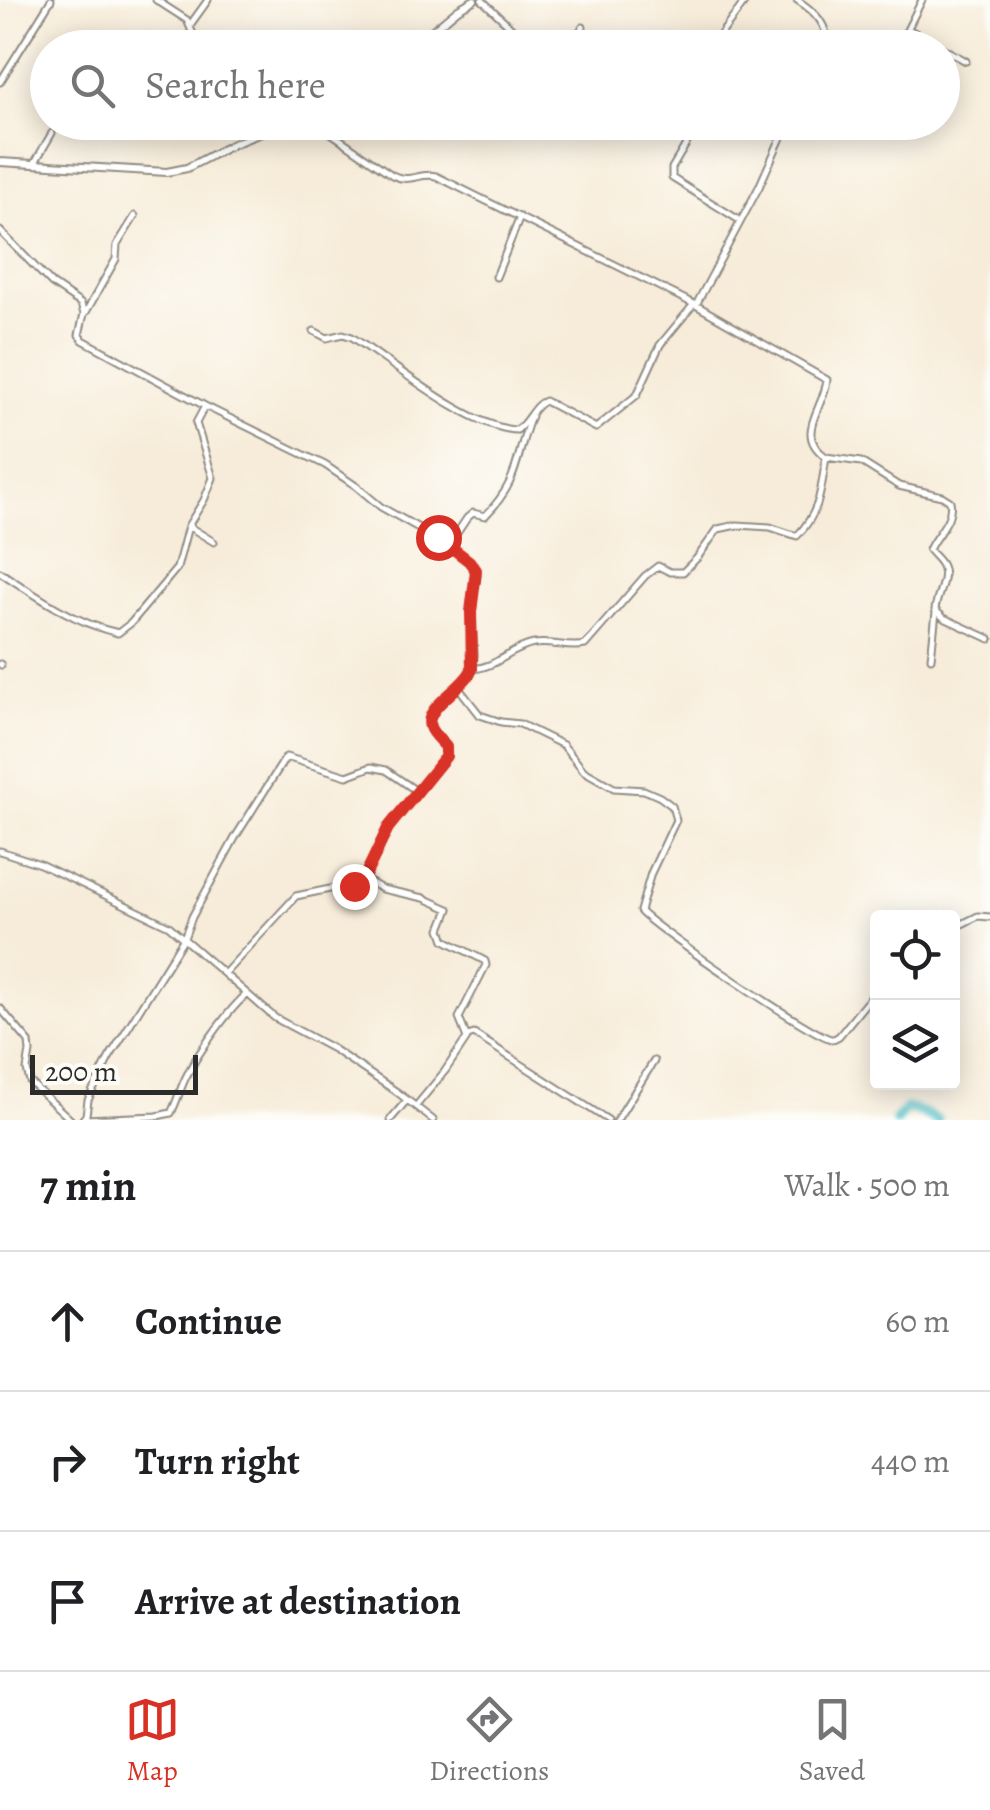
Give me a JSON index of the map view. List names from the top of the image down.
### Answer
{
  "scale_bar": "200 m",
  "page": {
    "search": "Search here",
    "scale": "200 m",
    "heading": ["7 min", "Walk · 500 m"],
    "list": [
      ["Continue", "60 m"],
      ["Turn right", "440 m"],
      "Arrive at destination"
    ],
    "nav": ["Map", "Directions", "Saved"]
  }
}
